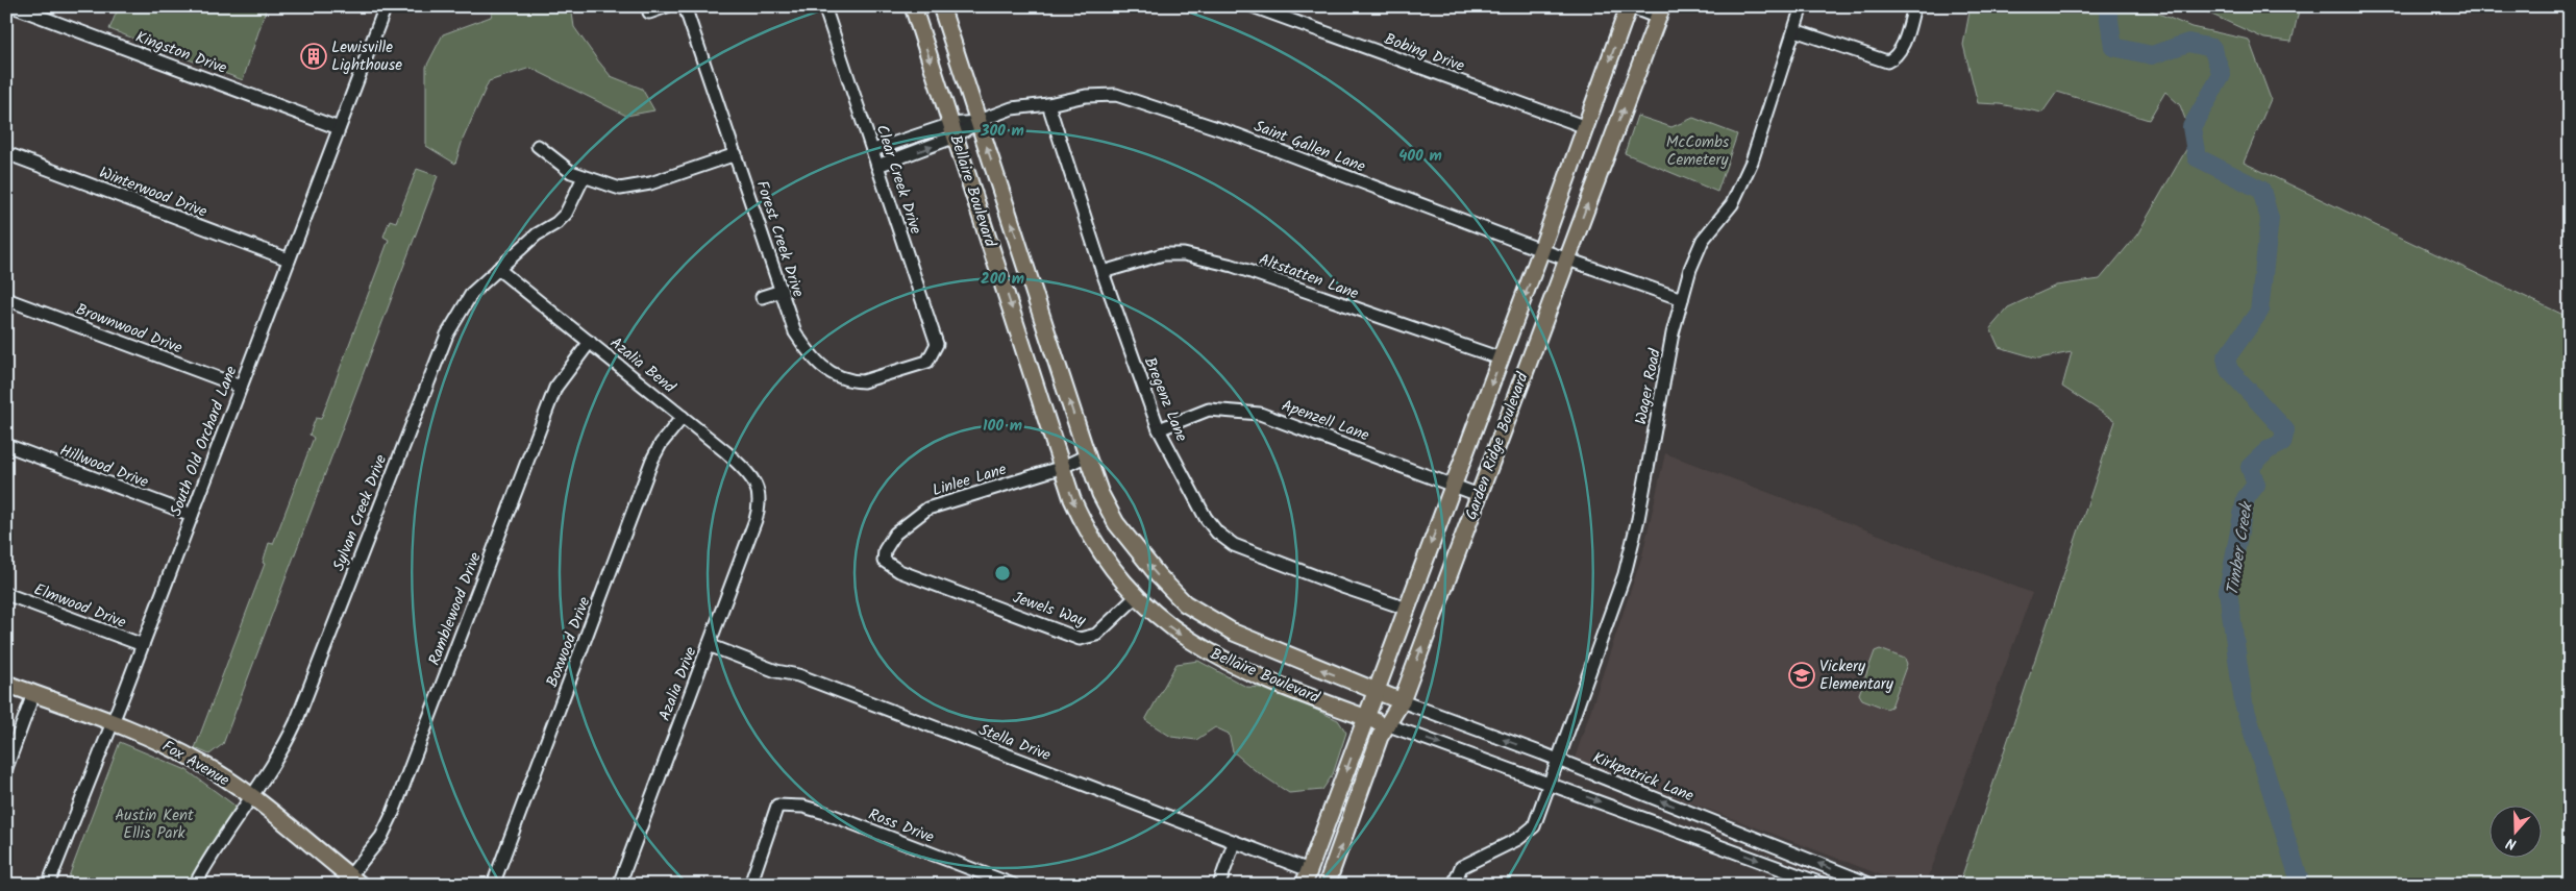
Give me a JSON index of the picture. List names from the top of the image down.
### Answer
{
  "streets": {
    "main road": ["Bellaire Boulevard", "Garden Ridge Boulevard", "Fox Avenue"],
    "street": [
      "Kingston Drive",
      "Bobing Drive",
      "Saint Gallen Lane",
      "Clear Creek Drive",
      "Winterwood Drive",
      "Forest Creek Drive",
      "Altstatten Lane",
      "Brownwood Drive",
      "Azalia Bend",
      "Wager Road",
      "Bregenz Lane",
      "Apenzell Lane",
      "South Old Orchard Lane",
      "Hillwood Drive",
      "Linlee Lane",
      "Sylvan Creek Drive",
      "Elmwood Drive",
      "Ramblewood Drive",
      "Jewels Way",
      "Boxwood Drive",
      "Azalia Drive",
      "Stella Drive",
      "Kirkpatrick Lane",
      "Ross Drive"
    ]
  },
  "crossings": [
    ["Kingston Drive", "South Old Orchard Lane"],
    ["Bobing Drive", "Garden Ridge Boulevard"],
    ["Saint Gallen Lane", "Bellaire Boulevard"],
    ["Saint Gallen Lane", "Wager Road"],
    ["Saint Gallen Lane", "Bregenz Lane"],
    ["Saint Gallen Lane", "Garden Ridge Boulevard"],
    ["Clear Creek Drive", "Forest Creek Drive"],
    ["Bellaire Boulevard", "Garden Ridge Boulevard"],
    ["Bellaire Boulevard", "Linlee Lane"],
    ["Bellaire Boulevard", "Jewels Way"],
    ["Bellaire Boulevard", "Kirkpatrick Lane"],
    ["Winterwood Drive", "South Old Orchard Lane"],
    ["Altstatten Lane", "Bregenz Lane"],
    ["Altstatten Lane", "Garden Ridge Boulevard"],
    ["Brownwood Drive", "South Old Orchard Lane"],
    ["Azalia Bend", "Sylvan Creek Drive"],
    ["Azalia Bend", "Ramblewood Drive"],
    ["Azalia Bend", "Boxwood Drive"],
    ["Azalia Bend", "Azalia Drive"],
    ["Wager Road", "Kirkpatrick Lane"],
    ["Bregenz Lane", "Apenzell Lane"],
    ["Bregenz Lane", "Garden Ridge Boulevard"],
    ["Apenzell Lane", "Garden Ridge Boulevard"],
    ["South Old Orchard Lane", "Hillwood Drive"],
    ["South Old Orchard Lane", "Elmwood Drive"],
    ["South Old Orchard Lane", "Fox Avenue"],
    ["Garden Ridge Boulevard", "Stella Drive"],
    ["Garden Ridge Boulevard", "Kirkpatrick Lane"],
    ["Linlee Lane", "Jewels Way"],
    ["Sylvan Creek Drive", "Fox Avenue"],
    ["Ramblewood Drive", "Fox Avenue"],
    ["Azalia Drive", "Stella Drive"]
  ],
  "water": ["Timber Creek"],
  "parks": ["McCombs Cemetery", "Austin Kent Ellis Park"],
  "places": {
    "building": ["Lewisville Lighthouse"],
    "school or university": ["Vickery Elementary"]
  },
  "north": "bottom",
  "rings": [
    "300 m",
    "400 m",
    "200 m",
    "100 m"
  ]
}
